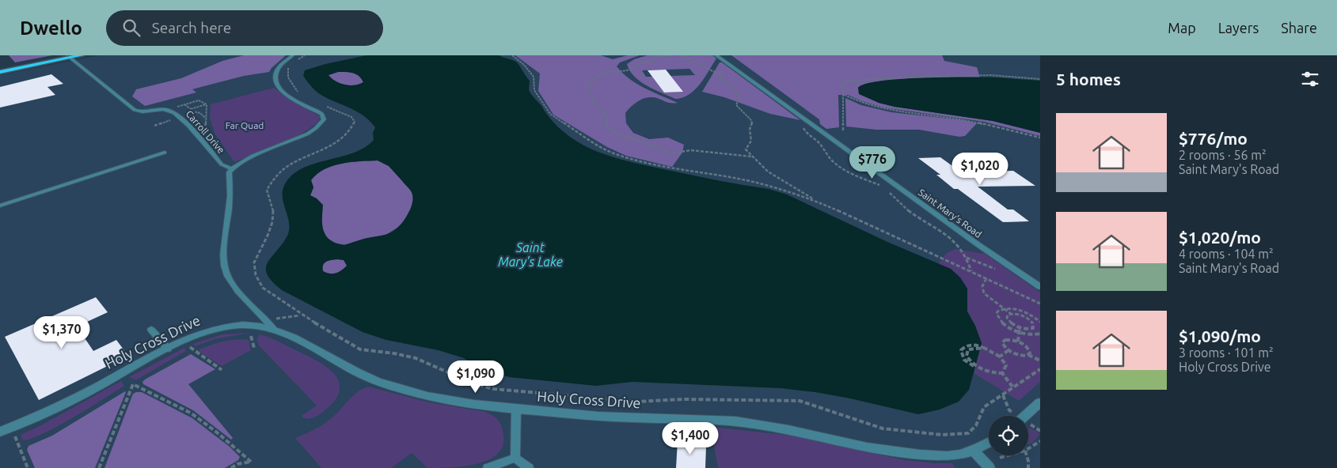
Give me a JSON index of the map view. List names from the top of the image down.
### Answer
{
  "streets": {
    "street": ["Saint Mary's Road", "Holy Cross Drive"],
    "lane": ["Carroll Drive"]
  },
  "water": ["Saint Mary's Lake"],
  "parks": ["Far Quad"],
  "page": {
    "header": "Dwello",
    "search": "Search here",
    "nav": ["Map", "Layers", "Share"],
    "heading": "5 homes",
    "list": [
      {
        "name": "$776/mo",
        "note": "2 rooms · 56 m² · Saint Mary's Road"
      },
      {
        "name": "$1,020/mo",
        "note": "4 rooms · 104 m² · Saint Mary's Road"
      },
      {
        "name": "$1,090/mo",
        "note": "3 rooms · 101 m² · Holy Cross Drive"
      }
    ],
    "price": [
      "$776",
      "$1,020",
      "$1,370",
      "$1,090",
      "$1,400"
    ]
  }
}
